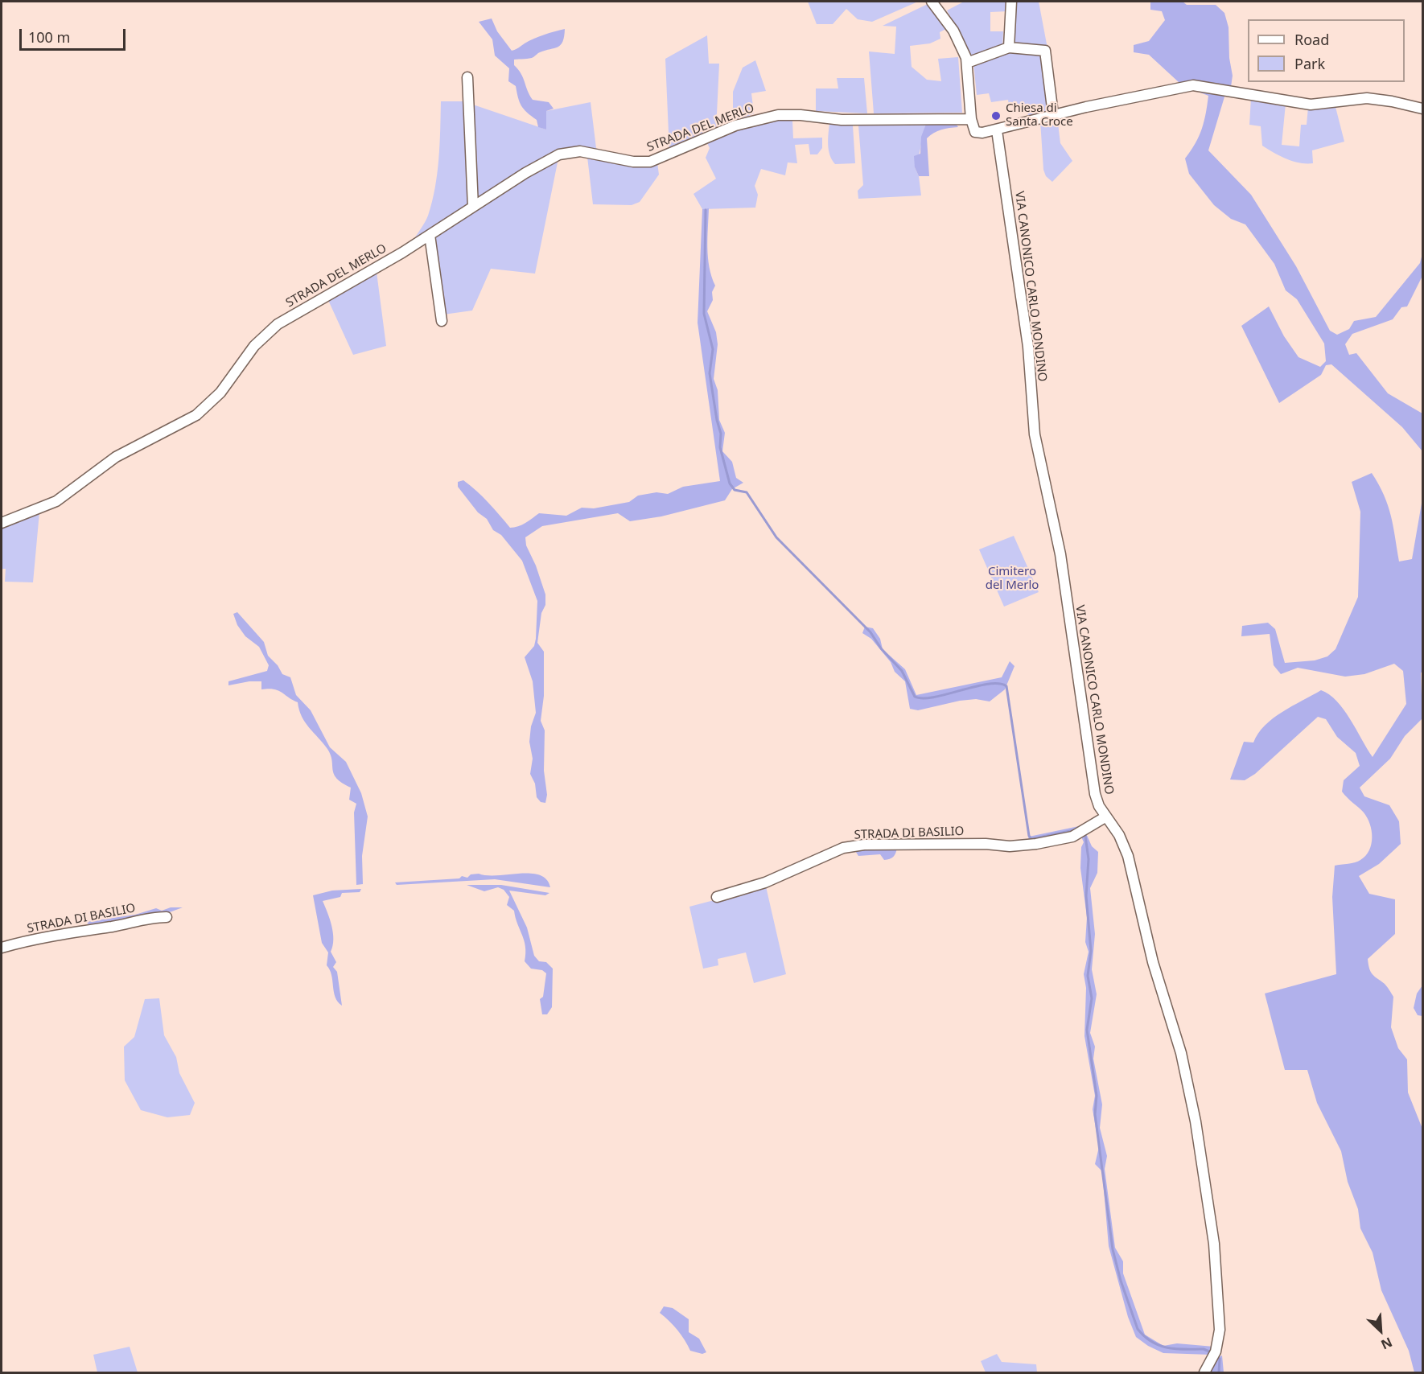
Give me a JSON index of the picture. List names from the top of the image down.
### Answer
{
  "streets": {
    "street": ["STRADA DEL MERLO", "VIA CANONICO CARLO MONDINO", "STRADA DI BASILIO"]
  },
  "crossings": [
    ["VIA CANONICO CARLO MONDINO", "STRADA DI BASILIO"]
  ],
  "parks": ["Cimitero del Merlo"],
  "places": ["Chiesa di Santa Croce"],
  "legend": ["Road", "Park"],
  "scale_bar": "100 m",
  "north": "bottom right"
}
